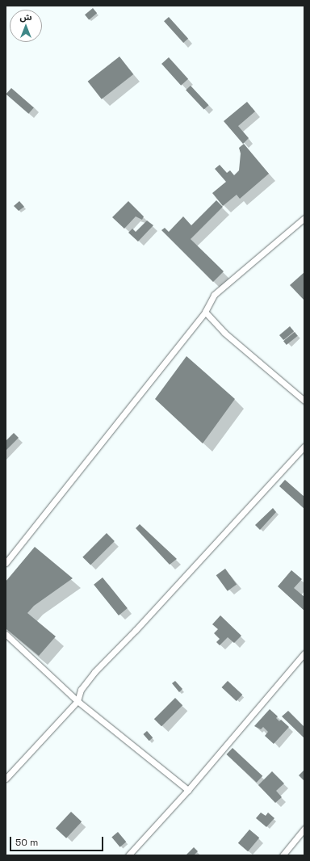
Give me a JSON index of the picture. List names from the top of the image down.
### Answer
{
  "scale_bar": "50 m",
  "north": "top"
}
